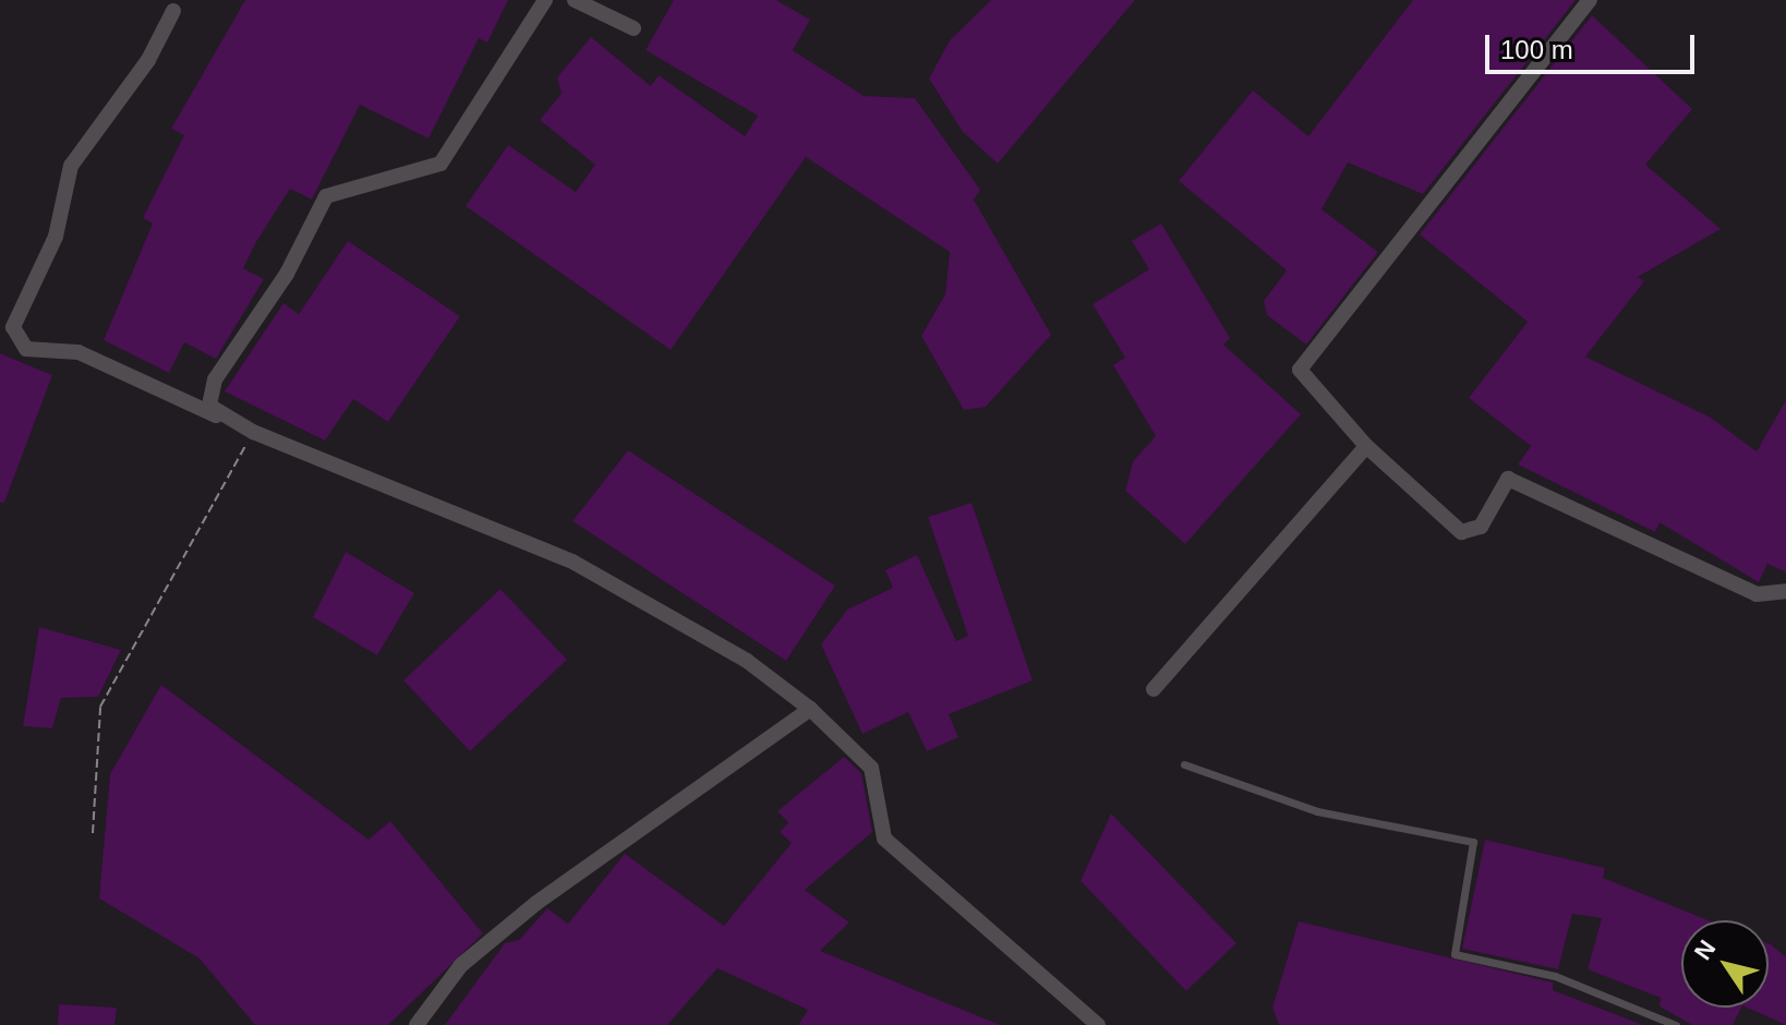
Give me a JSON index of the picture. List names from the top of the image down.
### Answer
{
  "scale_bar": "100 m",
  "north": "top left"
}
